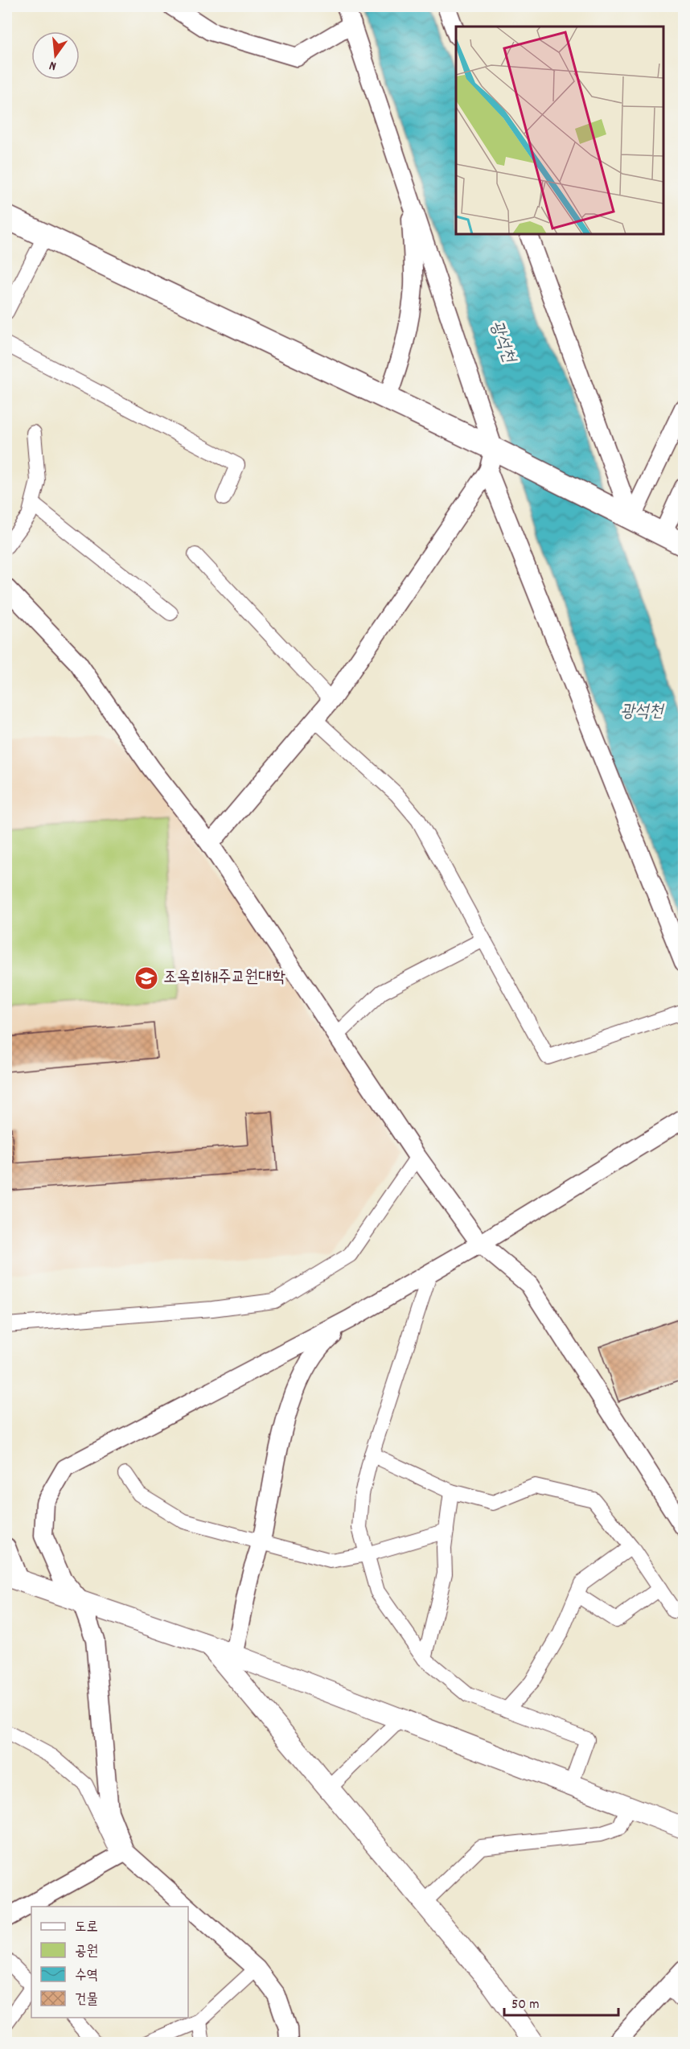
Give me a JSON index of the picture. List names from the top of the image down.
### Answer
{
  "water": ["광석천"],
  "places": {
    "school or university": ["조옥희해주교원대학"]
  },
  "legend": [
    "도로",
    "공원",
    "수역",
    "건물"
  ],
  "scale_bar": "50 m",
  "north": "bottom"
}
